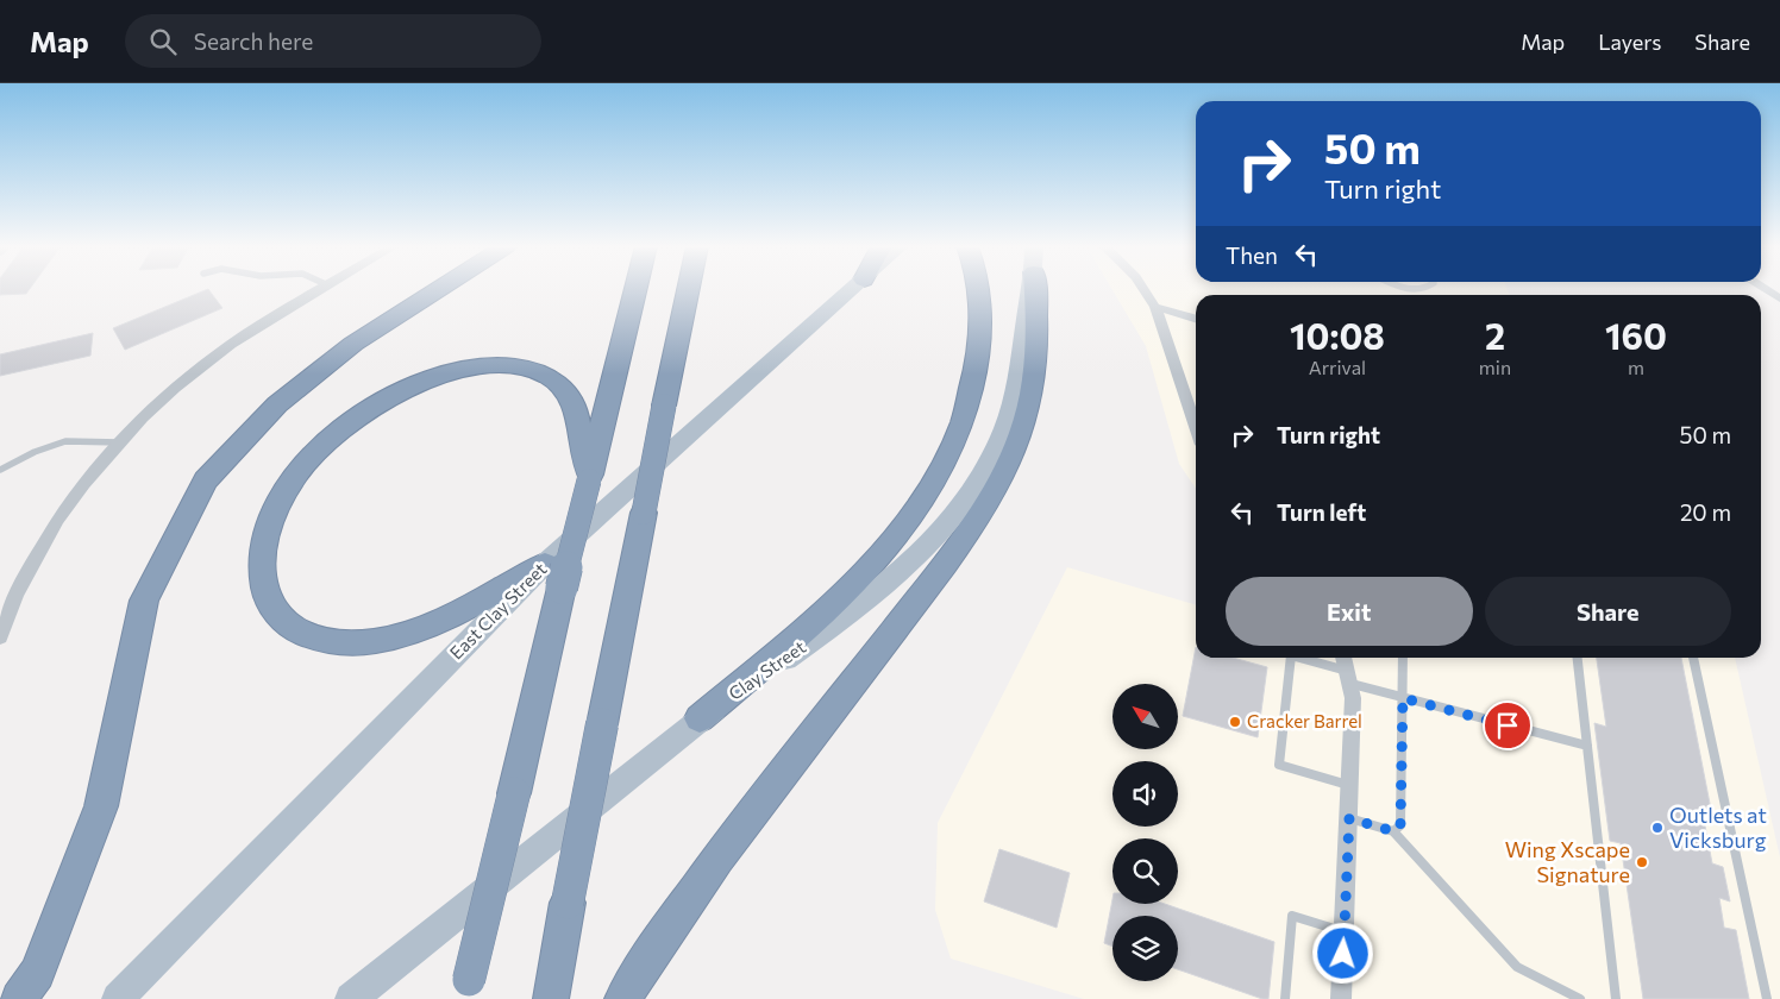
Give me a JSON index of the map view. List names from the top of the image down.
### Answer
{
  "streets": {
    "main road": ["East Clay Street", "Clay Street"]
  },
  "places": ["Cracker Barrel", "Outlets at Vicksburg", "Wing Xscape Signature"],
  "north": "top left",
  "page": {
    "header": "Map",
    "search": "Search here",
    "nav": ["Map", "Layers", "Share"],
    "turn": ["50 m", "Turn right"],
    "then": "Then",
    "eta": [
      "10:08",
      "Arrival",
      "2",
      "min",
      "160",
      "m"
    ],
    "list": [
      {
        "name": "Turn right",
        "value": "50 m"
      },
      {
        "name": "Turn left",
        "value": "20 m"
      }
    ],
    "buttons": ["Exit", "Share"]
  }
}
